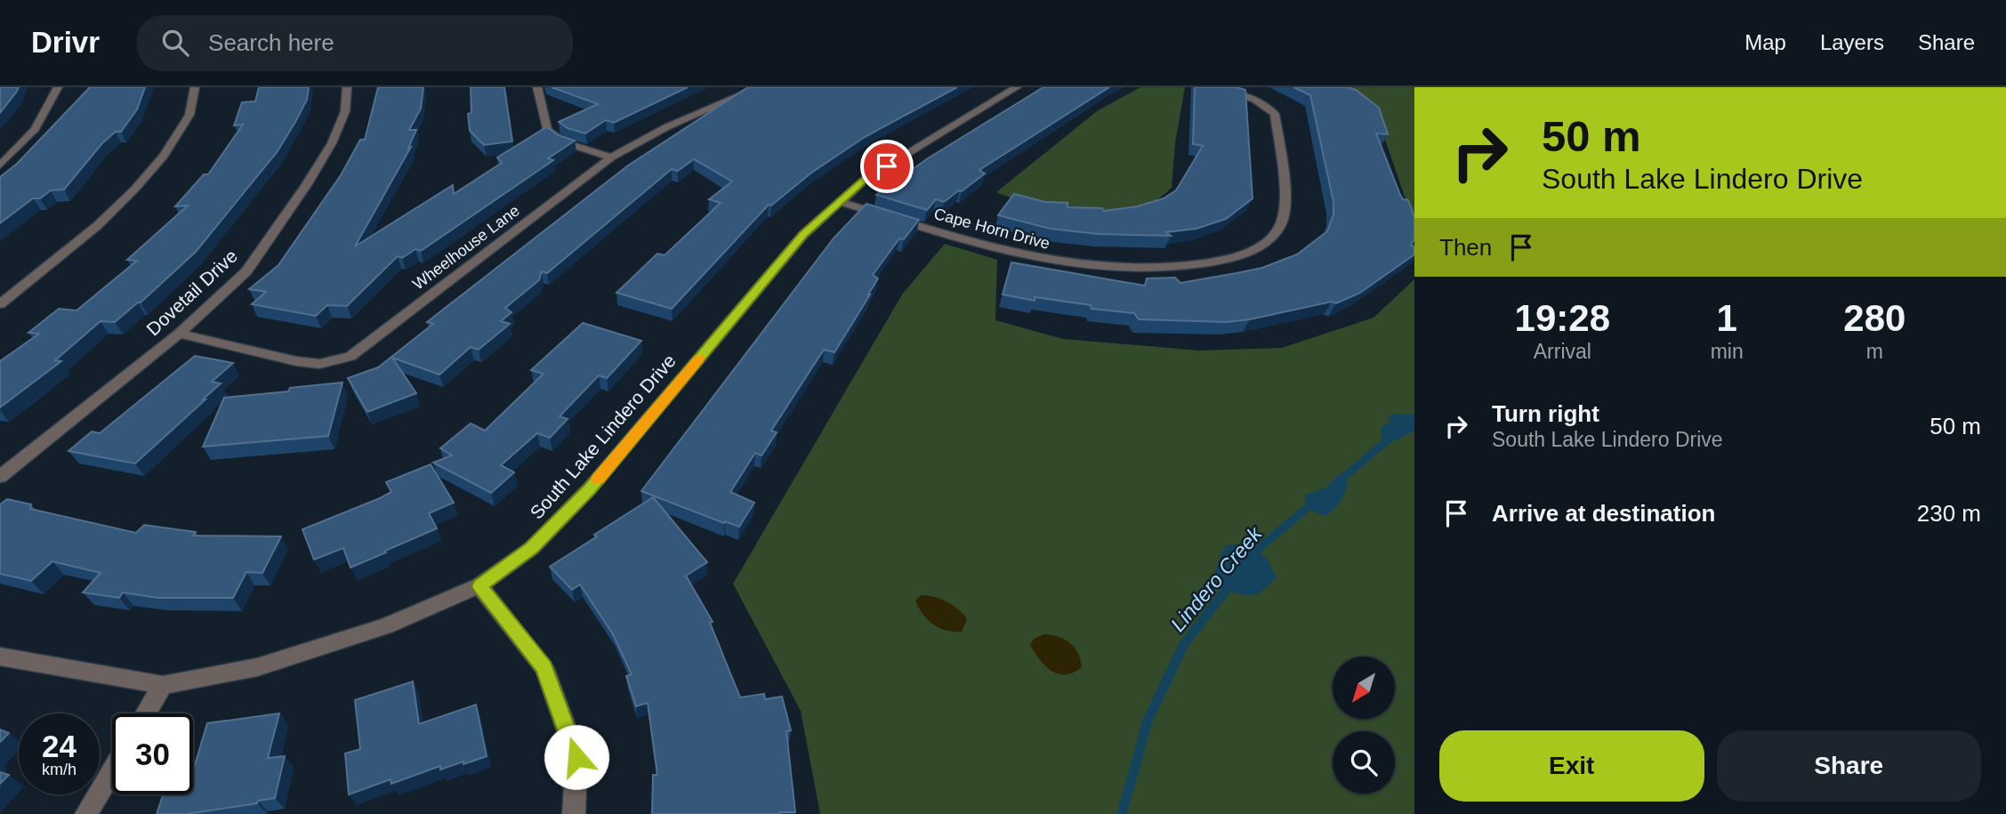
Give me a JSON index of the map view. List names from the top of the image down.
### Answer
{
  "streets": {
    "street": [
      "Cape Horn Drive",
      "Wheelhouse Lane",
      "Dovetail Drive",
      "South Lake Lindero Drive"
    ]
  },
  "crossings": [
    ["Cape Horn Drive", "South Lake Lindero Drive"],
    ["Wheelhouse Lane", "Dovetail Drive"]
  ],
  "water": ["Lindero Creek"],
  "north": "bottom left",
  "page": {
    "header": "Drivr",
    "search": "Search here",
    "nav": ["Map", "Layers", "Share"],
    "turn": ["50 m", "South Lake Lindero Drive"],
    "then": "Then",
    "eta": [
      "19:28",
      "Arrival",
      "1",
      "min",
      "280",
      "m"
    ],
    "list": [
      {
        "name": "Turn right",
        "note": "South Lake Lindero Drive",
        "value": "50 m"
      },
      {
        "name": "Arrive at destination",
        "value": "230 m"
      }
    ],
    "speed": "24 km/h",
    "limit": "30",
    "buttons": ["Exit", "Share"]
  }
}
